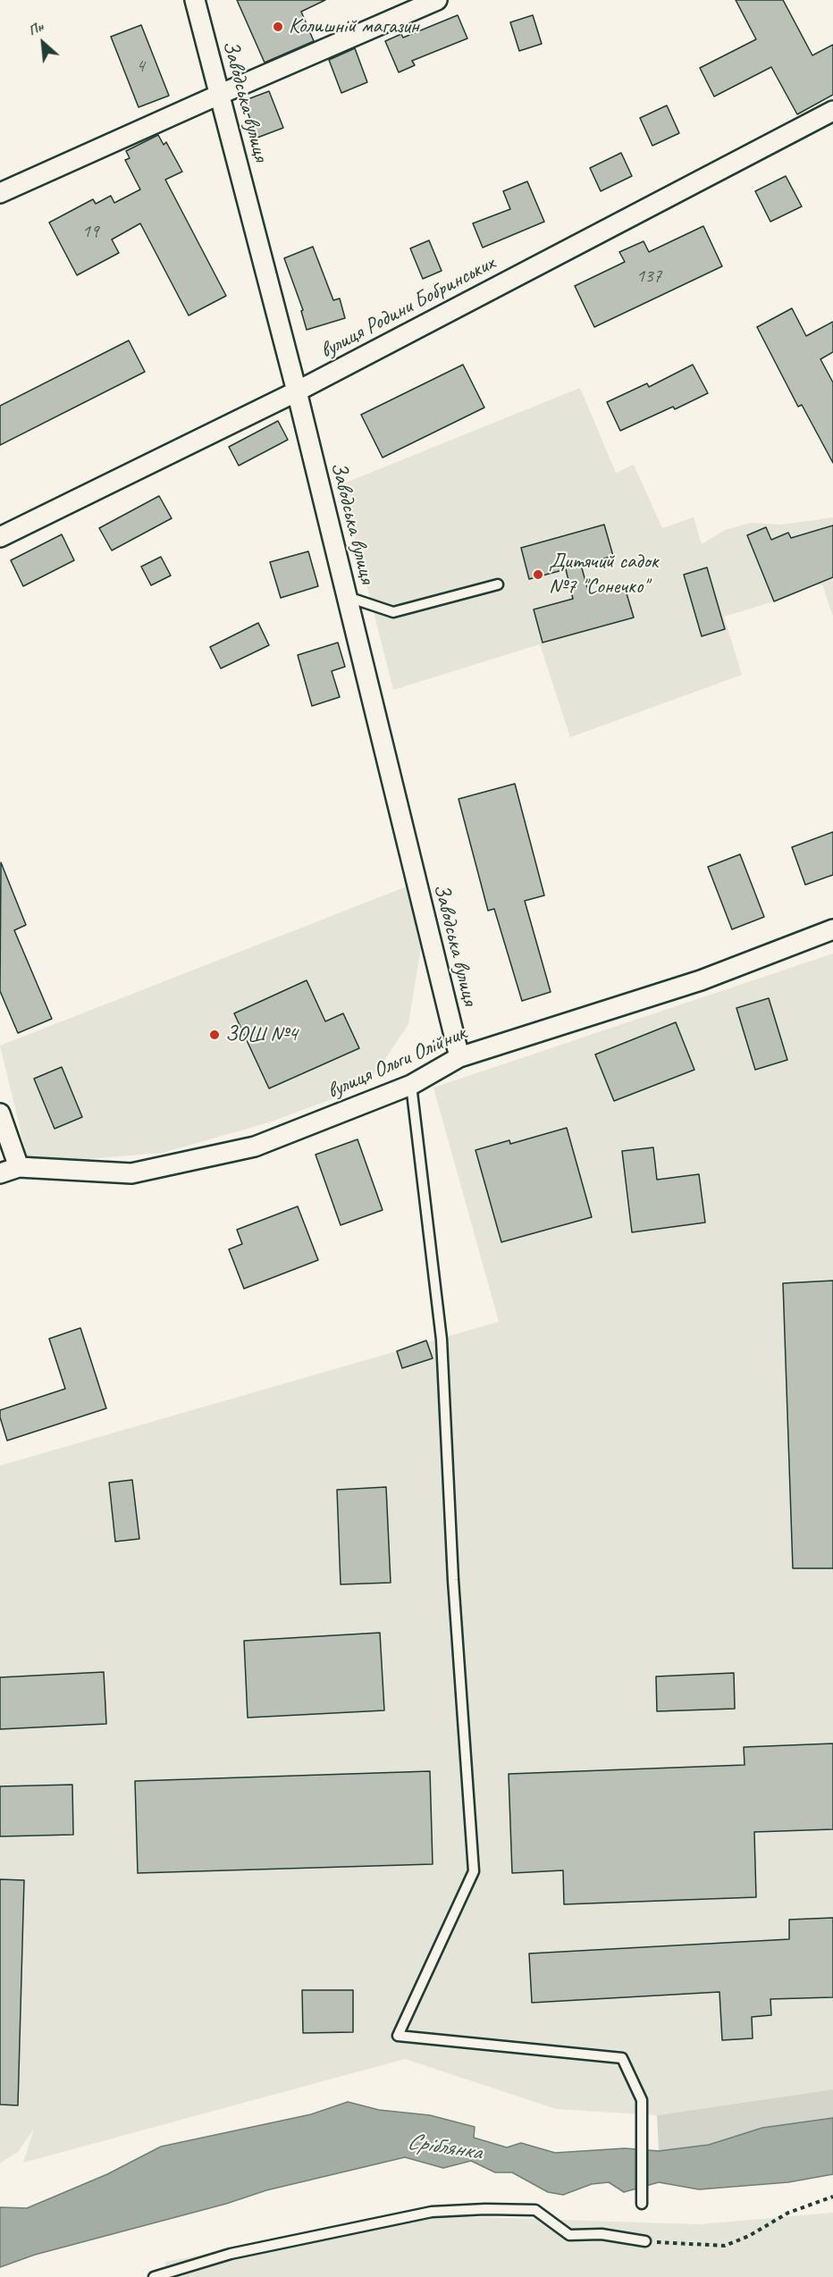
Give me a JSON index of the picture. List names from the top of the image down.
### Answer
{
  "streets": {
    "street": ["Заводська вулиця", "вулиця Родини Бобринських", "вулиця Ольги Олійник"]
  },
  "crossings": [
    ["Заводська вулиця", "вулиця Родини Бобринських"],
    ["Заводська вулиця", "вулиця Ольги Олійник"]
  ],
  "water": ["Сріблянка"],
  "places": ["Колишній магазин", "Дитячий садок №7 \"Сонечко\"", "ЗОШ №4"],
  "house_numbers": ["4", "19", "137"],
  "north": "top left"
}
